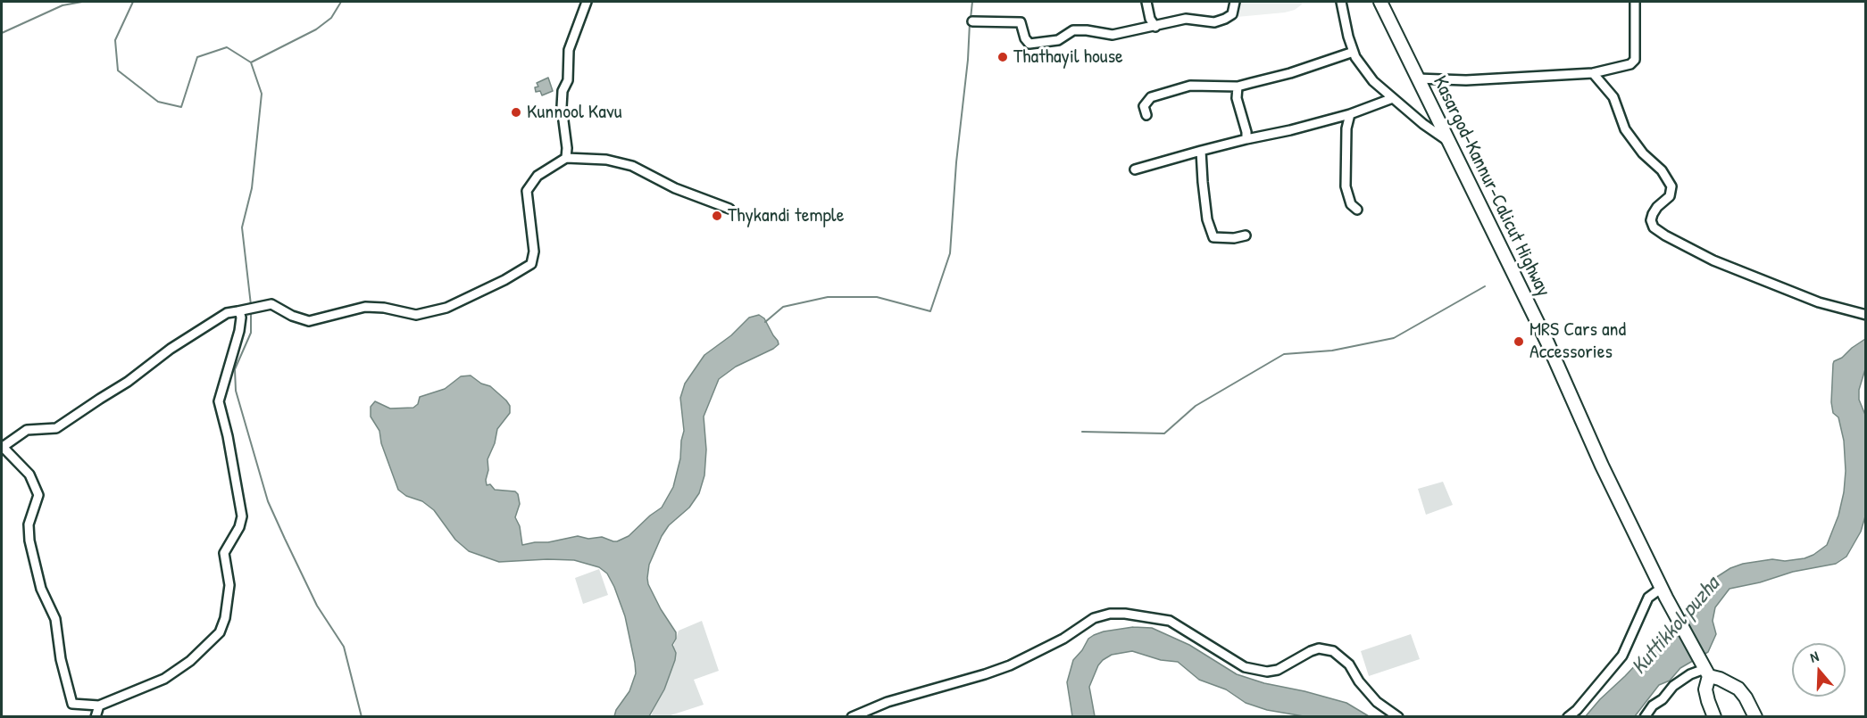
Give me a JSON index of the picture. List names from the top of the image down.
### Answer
{
  "streets": {
    "highway": ["Kasargod-Kannur-Calicut Highway"]
  },
  "water": ["Kuttikkol puzha"],
  "places": [
    "Thathayil house",
    "Kunnool Kavu",
    "Thykandi temple",
    "MRS Cars and Accessories"
  ],
  "north": "top"
}
